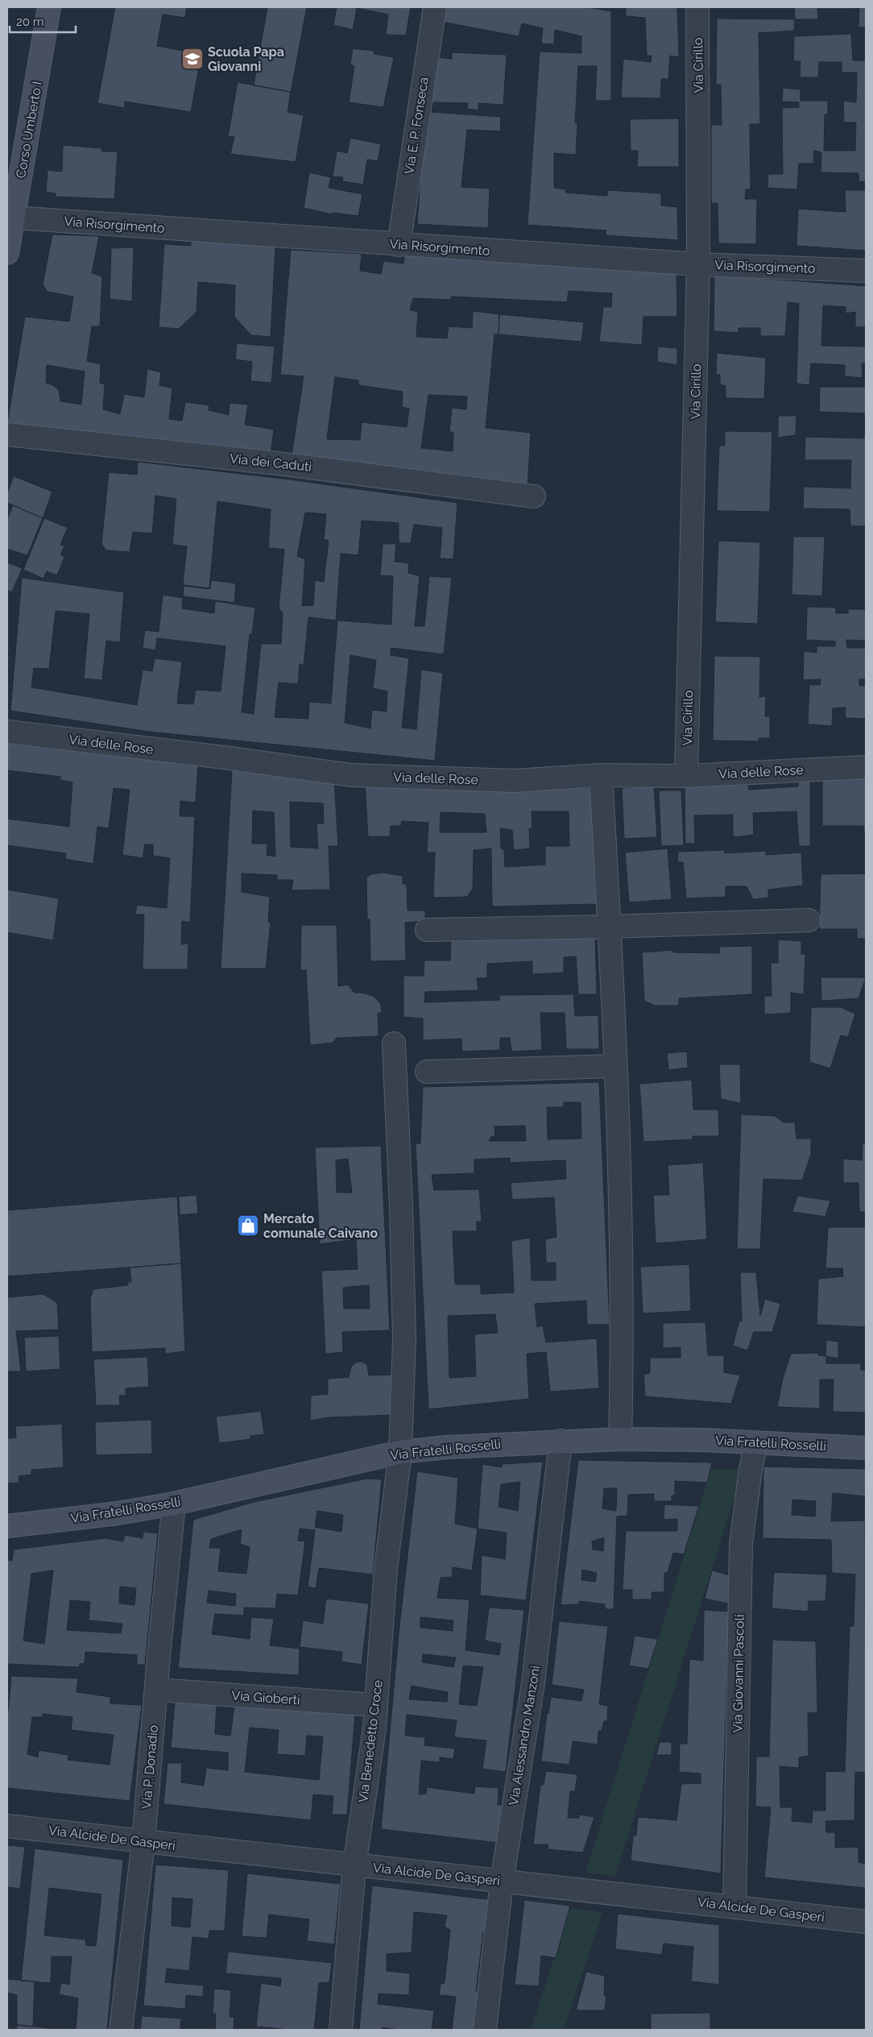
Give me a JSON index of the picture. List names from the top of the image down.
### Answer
{
  "streets": {
    "main road": ["Corso Umberto I", "Via Fratelli Rosselli"],
    "street": [
      "Via Cirillo",
      "Via E. P. Fonseca",
      "Via Risorgimento",
      "Via dei Caduti",
      "Via delle Rose",
      "Via Giovanni Pascoli",
      "Via Gioberti",
      "Via Alessandro Manzoni",
      "Via Benedetto Croce",
      "Via P. Donadio",
      "Via Alcide De Gasperi"
    ]
  },
  "crossings": [
    ["Via Cirillo", "Via Risorgimento"],
    ["Via Cirillo", "Via delle Rose"],
    ["Via E. P. Fonseca", "Via Risorgimento"],
    ["Corso Umberto I", "Via Risorgimento"],
    ["Via Fratelli Rosselli", "Via Giovanni Pascoli"],
    ["Via Fratelli Rosselli", "Via Alessandro Manzoni"],
    ["Via Fratelli Rosselli", "Via Benedetto Croce"],
    ["Via Fratelli Rosselli", "Via P. Donadio"],
    ["Via Giovanni Pascoli", "Via Alcide De Gasperi"],
    ["Via Gioberti", "Via Benedetto Croce"],
    ["Via Gioberti", "Via P. Donadio"],
    ["Via Alessandro Manzoni", "Via Alcide De Gasperi"],
    ["Via Benedetto Croce", "Via Alcide De Gasperi"],
    ["Via P. Donadio", "Via Alcide De Gasperi"]
  ],
  "places": {
    "school or university": ["Scuola Papa Giovanni"],
    "shop": ["Mercato comunale Caivano"]
  },
  "scale_bar": "20 m"
}
